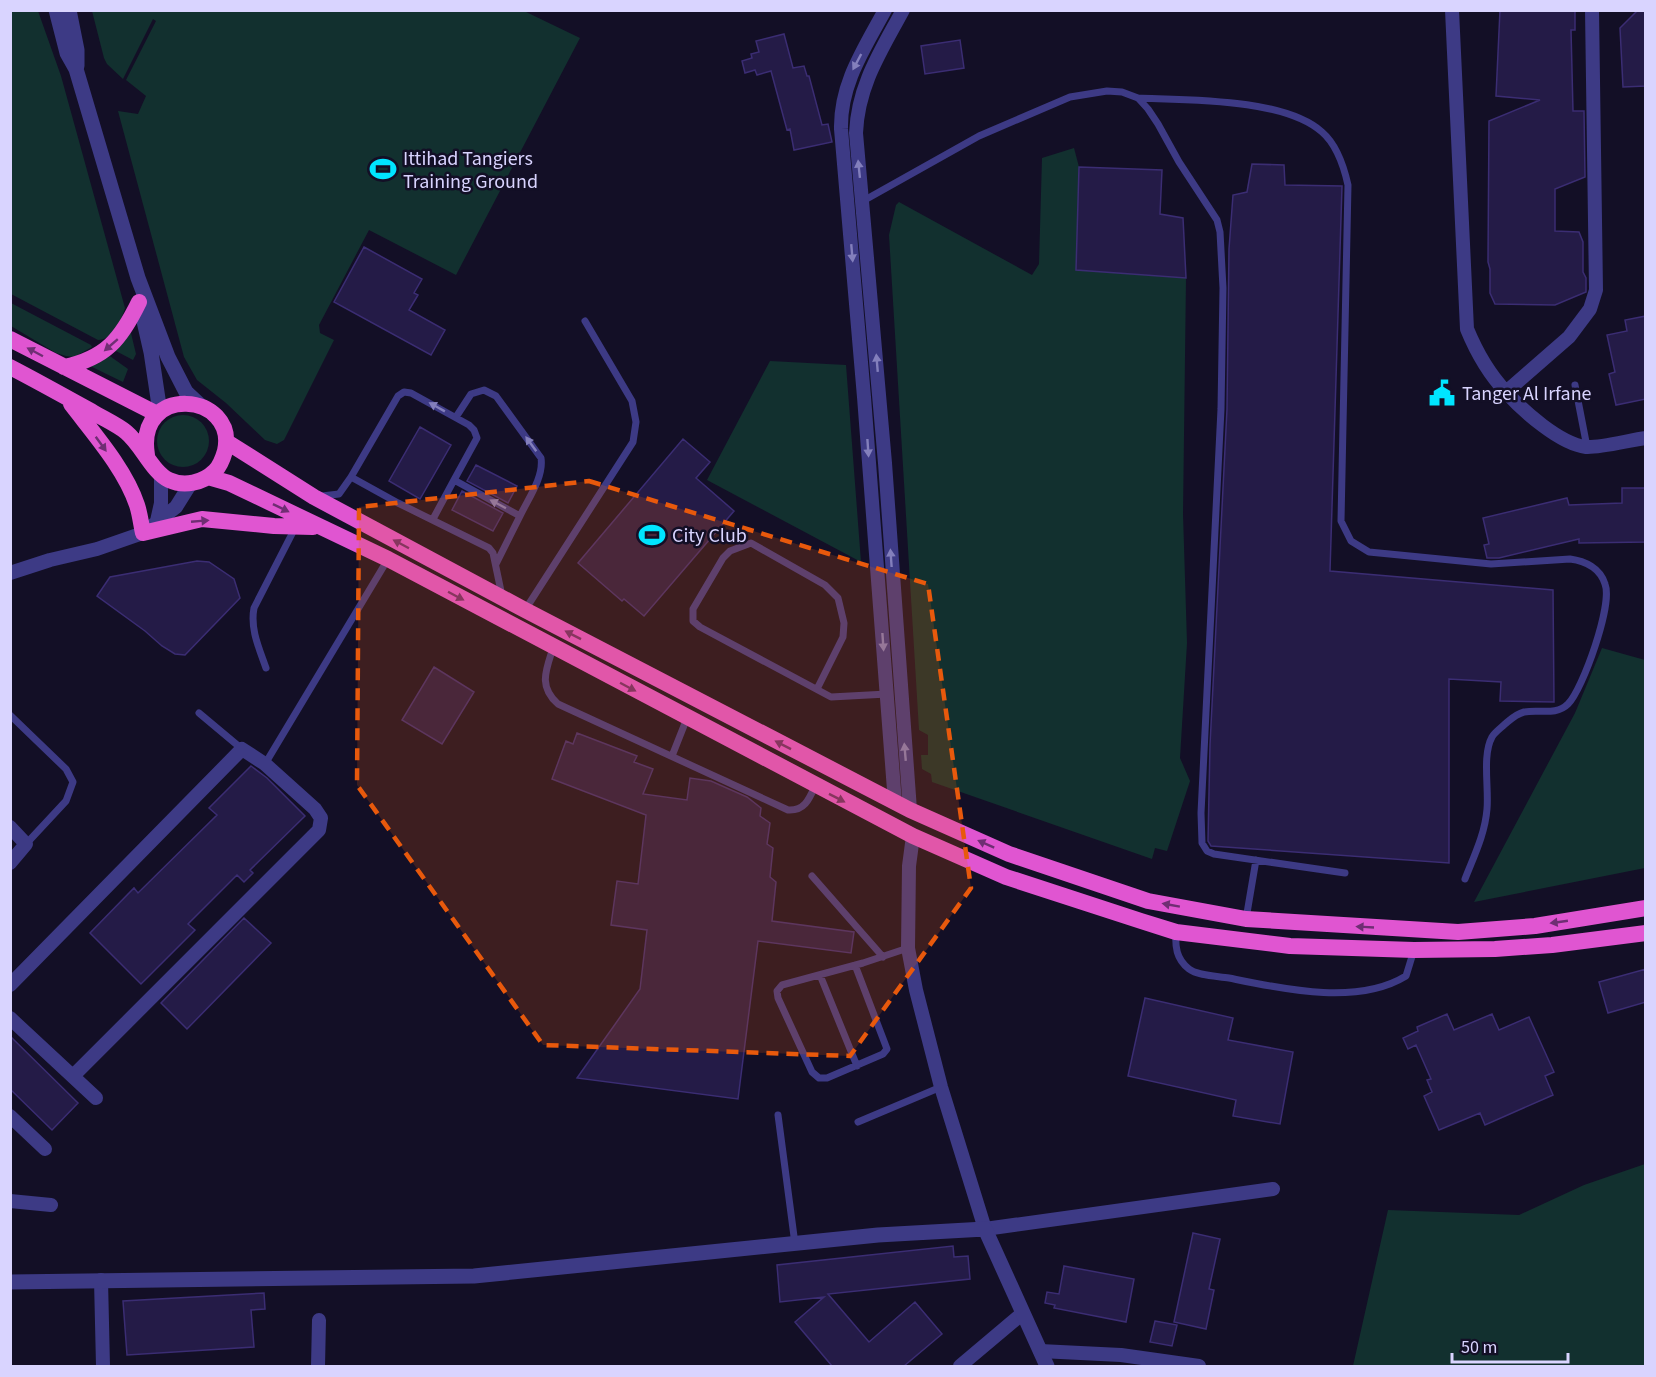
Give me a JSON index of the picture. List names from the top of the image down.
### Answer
{
  "places": {
    "sports": ["Ittihad Tangiers Training Ground", "City Club"],
    "public building": ["Tanger Al Irfane"]
  },
  "scale_bar": "50 m"
}
